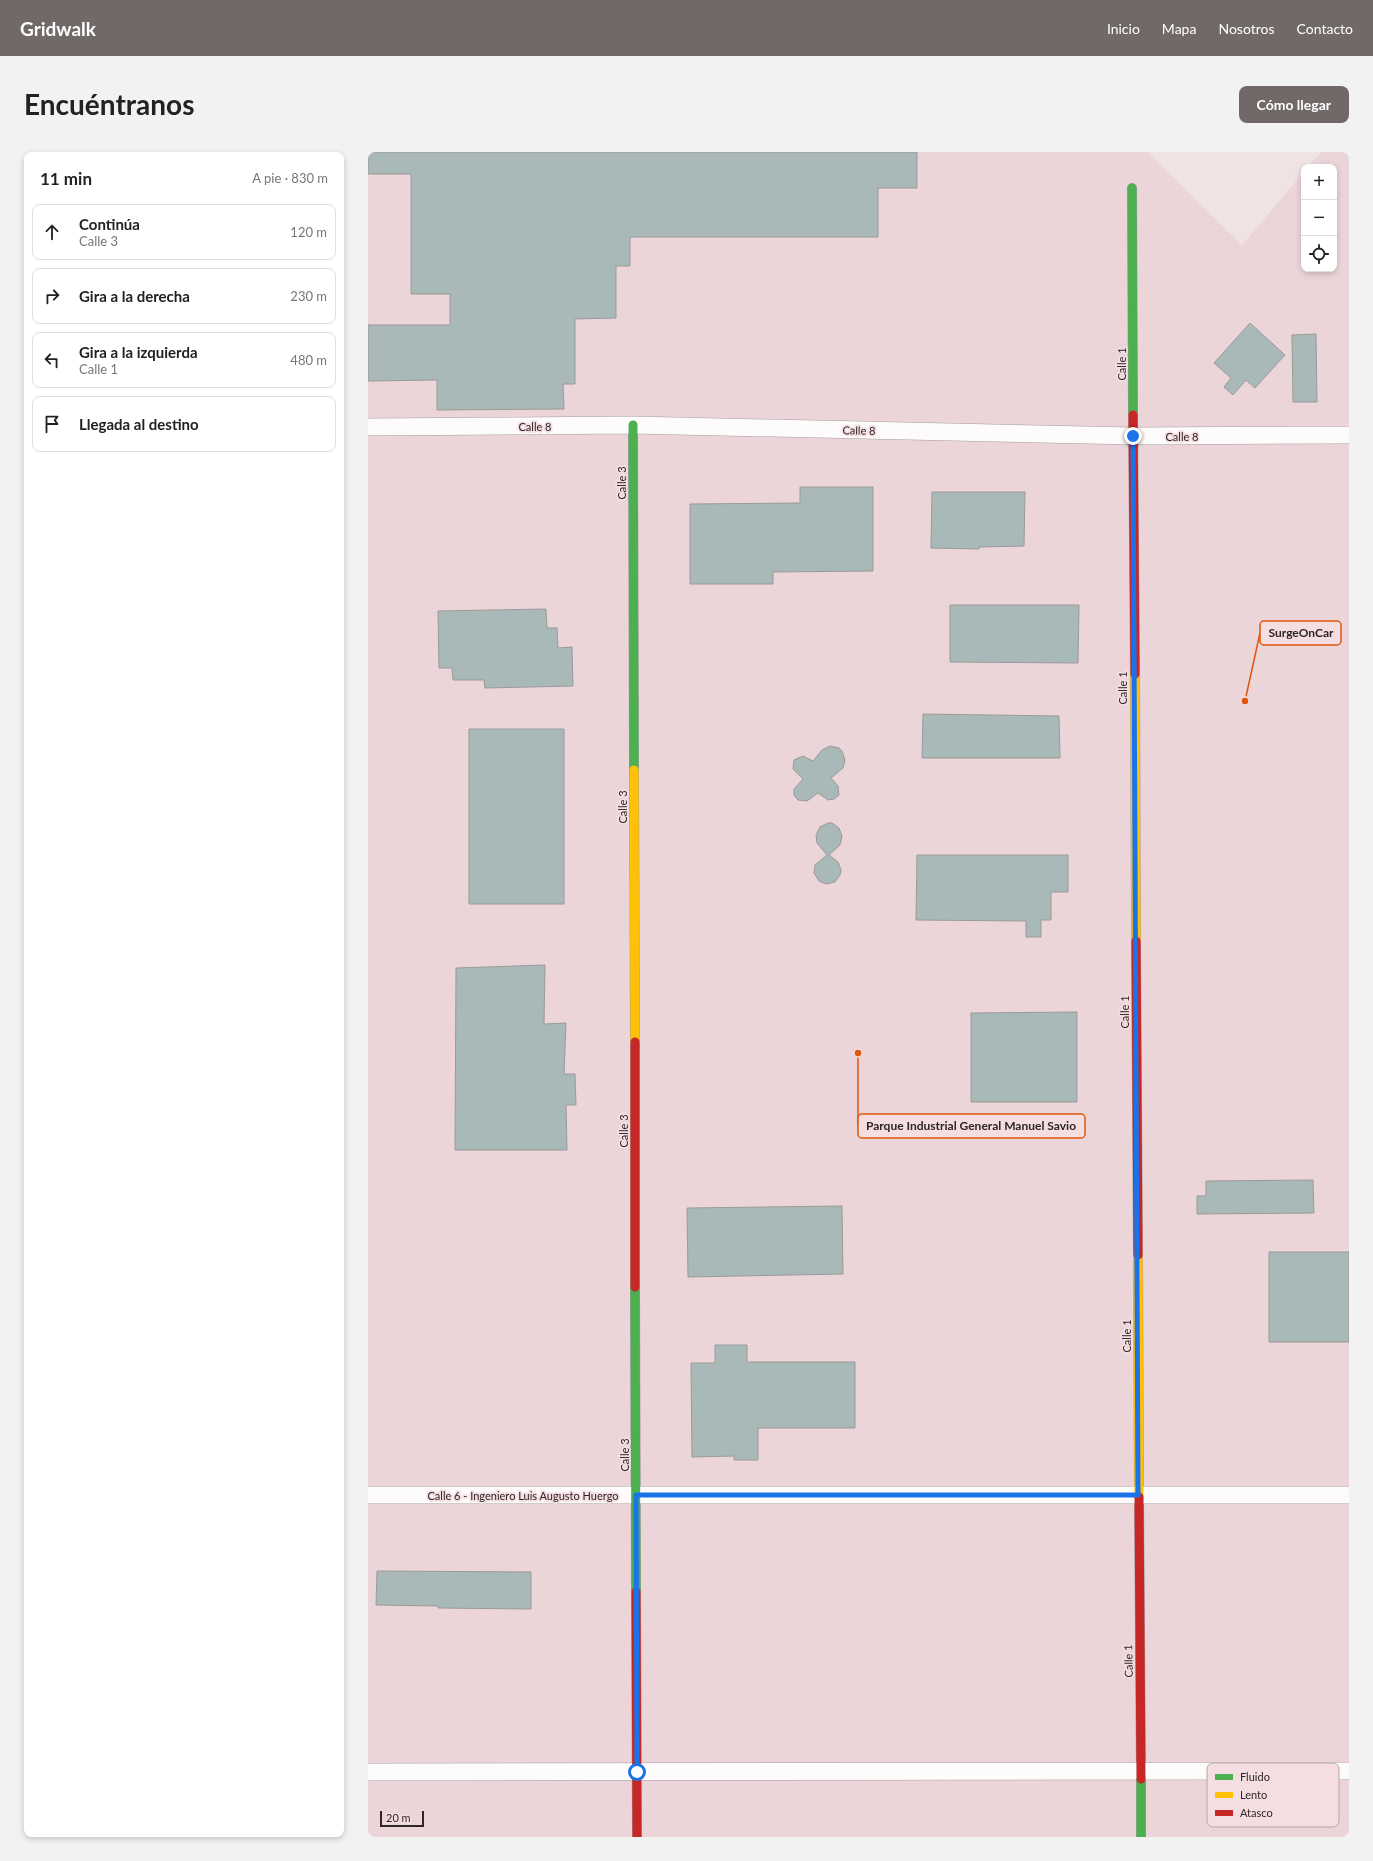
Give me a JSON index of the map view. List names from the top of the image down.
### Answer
{
  "streets": {
    "street": [
      "Calle 1",
      "Calle 8",
      "Calle 3",
      "Calle 6 - Ingeniero Luis Augusto Huergo"
    ]
  },
  "crossings": [
    ["Calle 1", "Calle 8"],
    ["Calle 1", "Calle 6 - Ingeniero Luis Augusto Huergo"],
    ["Calle 8", "Calle 3"],
    ["Calle 3", "Calle 6 - Ingeniero Luis Augusto Huergo"]
  ],
  "places": ["SurgeOnCar", "Parque Industrial General Manuel Savio"],
  "legend": ["Fluido", "Lento", "Atasco"],
  "scale_bar": "20 m",
  "page": {
    "header": "Gridwalk",
    "nav": [
      "Inicio",
      "Mapa",
      "Nosotros",
      "Contacto"
    ],
    "buttons": "Cómo llegar",
    "title": "Encuéntranos",
    "heading": ["11 min", "A pie · 830 m"],
    "map_buttons": ["+", "−"],
    "list": [
      ["Continúa", "Calle 3", "120 m"],
      ["Gira a la derecha", "230 m"],
      ["Gira a la izquierda", "Calle 1", "480 m"],
      "Llegada al destino"
    ],
    "scale": "20 m"
  }
}
